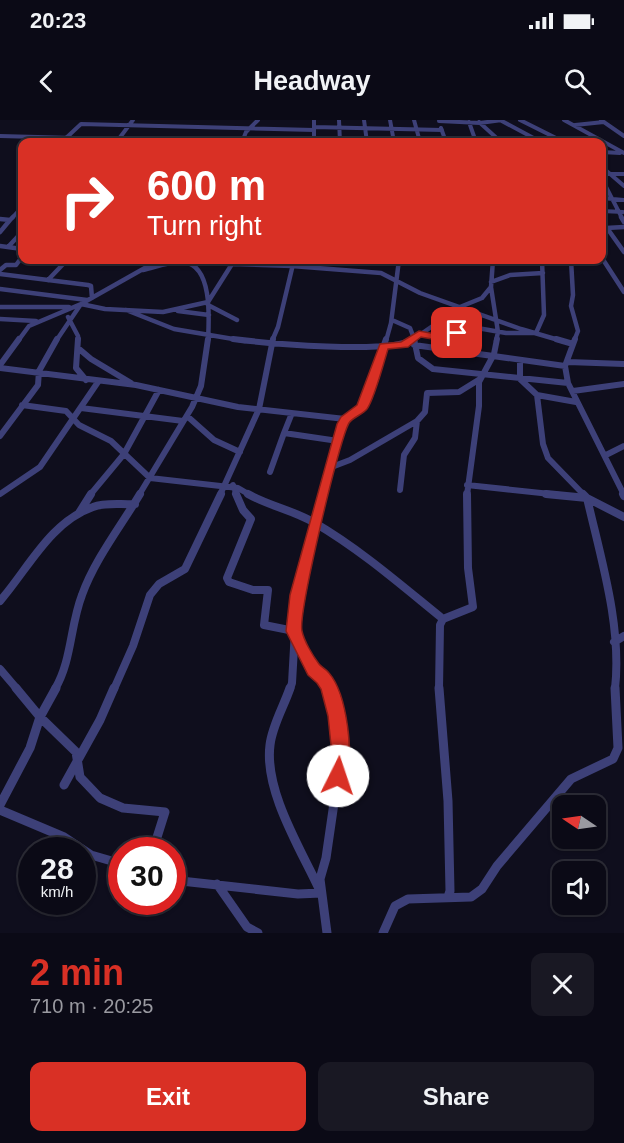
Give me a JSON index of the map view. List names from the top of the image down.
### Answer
{
  "north": "left",
  "page": {
    "status": "20:23",
    "header": "Headway",
    "turn": ["600 m", "Turn right"],
    "speed": "28 km/h",
    "limit": "30",
    "heading": ["2 min", "710 m · 20:25"],
    "buttons": ["Exit", "Share"]
  }
}
